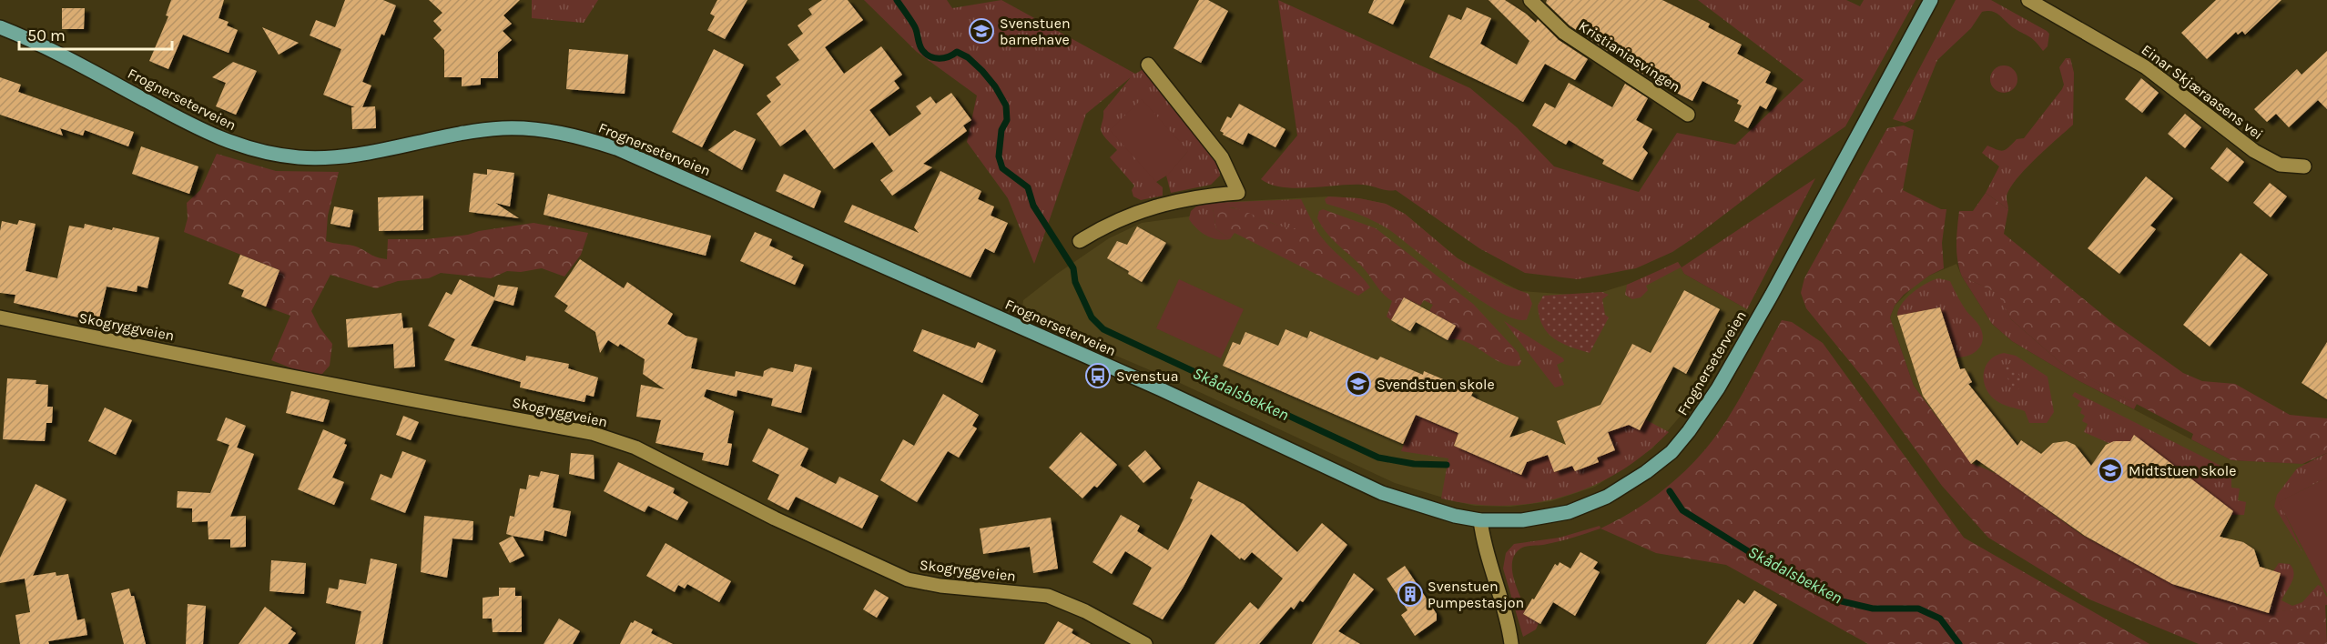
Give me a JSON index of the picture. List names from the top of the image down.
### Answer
{
  "streets": {
    "main road": ["Frognerseterveien"],
    "street": ["Kristianiasvingen", "Einar Skjæraasens vei", "Skogryggveien"]
  },
  "water": ["Skådalsbekken"],
  "places": {
    "school or university": ["Svenstuen barnehave", "Svendstuen skole", "Midtstuen skole"],
    "bus stop": ["Svenstua"],
    "building": ["Svenstuen Pumpestasjon"]
  },
  "scale_bar": "50 m"
}
